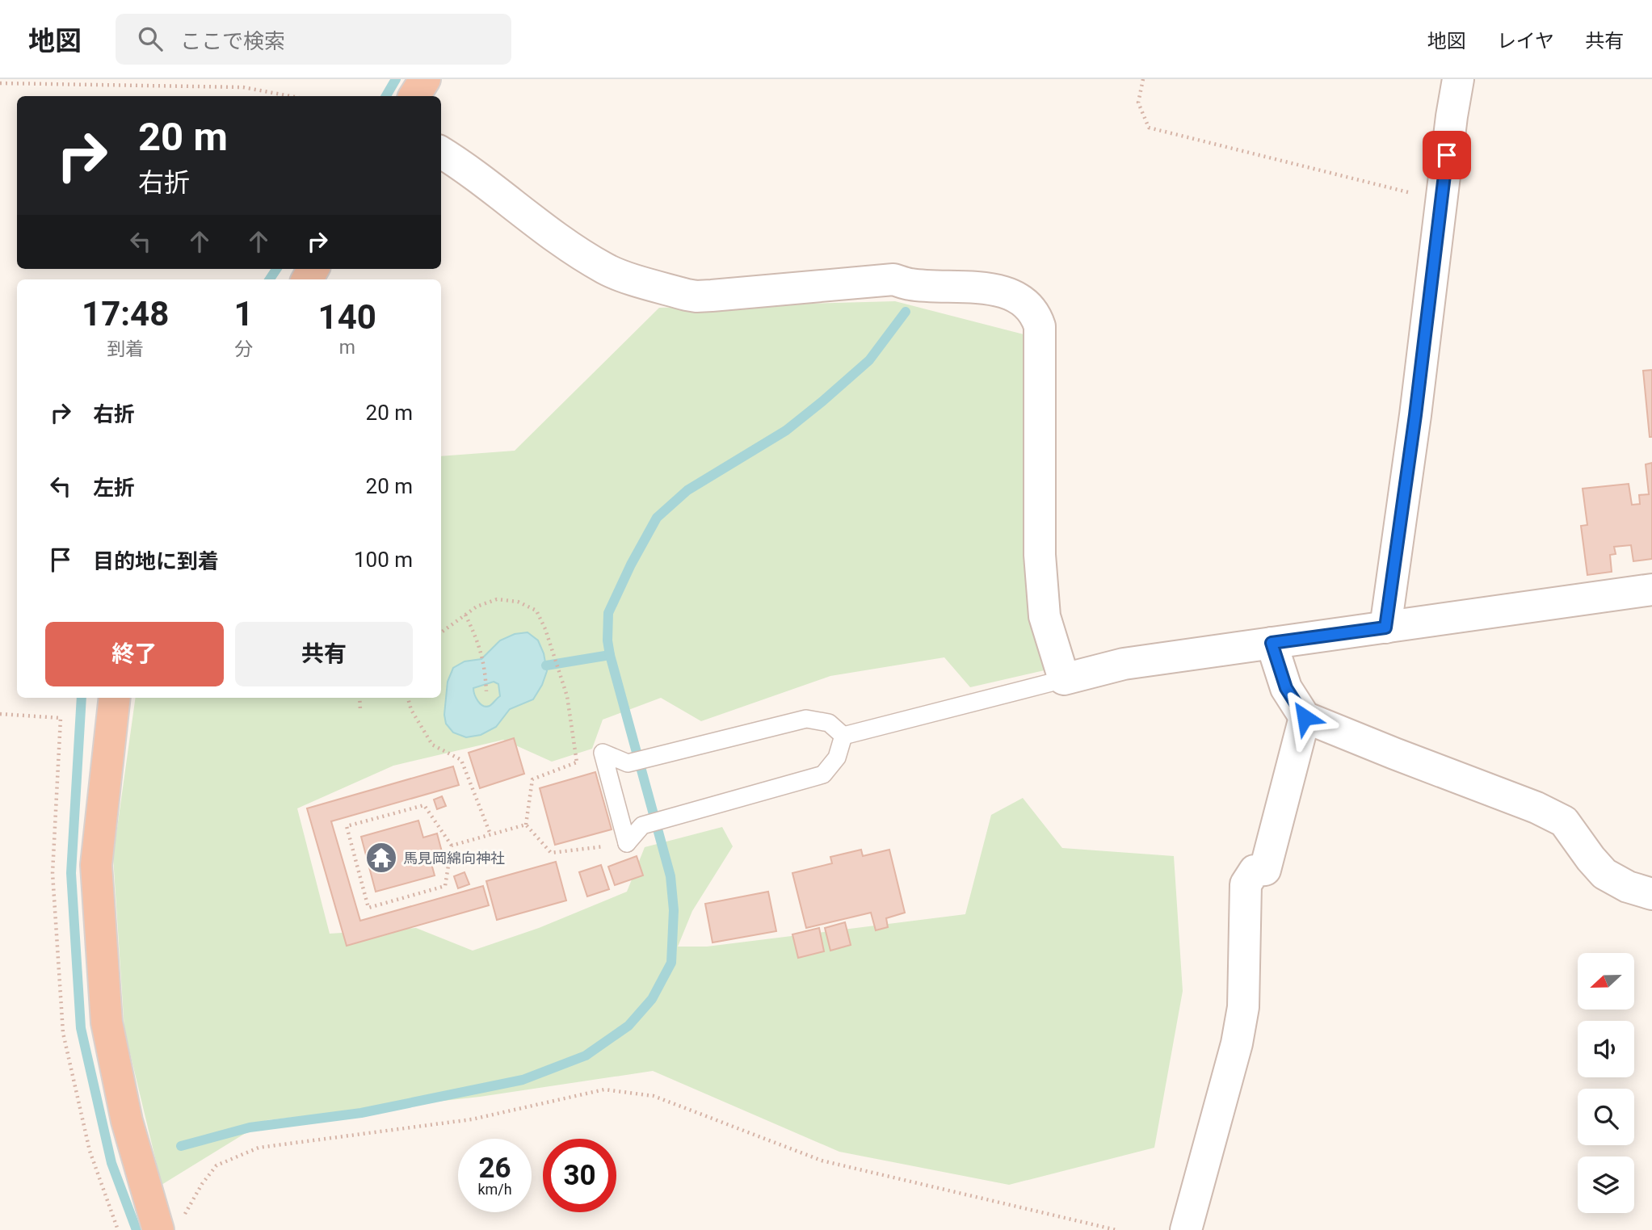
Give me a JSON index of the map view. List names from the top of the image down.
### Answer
{
  "places": {
    "temple": ["馬見岡綿向神社"]
  },
  "north": "left",
  "page": {
    "header": "地図",
    "search": "ここで検索",
    "nav": ["地図", "レイヤ", "共有"],
    "turn": ["20 m", "右折"],
    "eta": [
      "17:48",
      "到着",
      "1",
      "分",
      "140",
      "m"
    ],
    "list": [
      {
        "name": "右折",
        "value": "20 m"
      },
      {
        "name": "左折",
        "value": "20 m"
      },
      {
        "name": "目的地に到着",
        "value": "100 m"
      }
    ],
    "buttons": ["終了", "共有"],
    "speed": "26 km/h",
    "limit": "30"
  }
}
